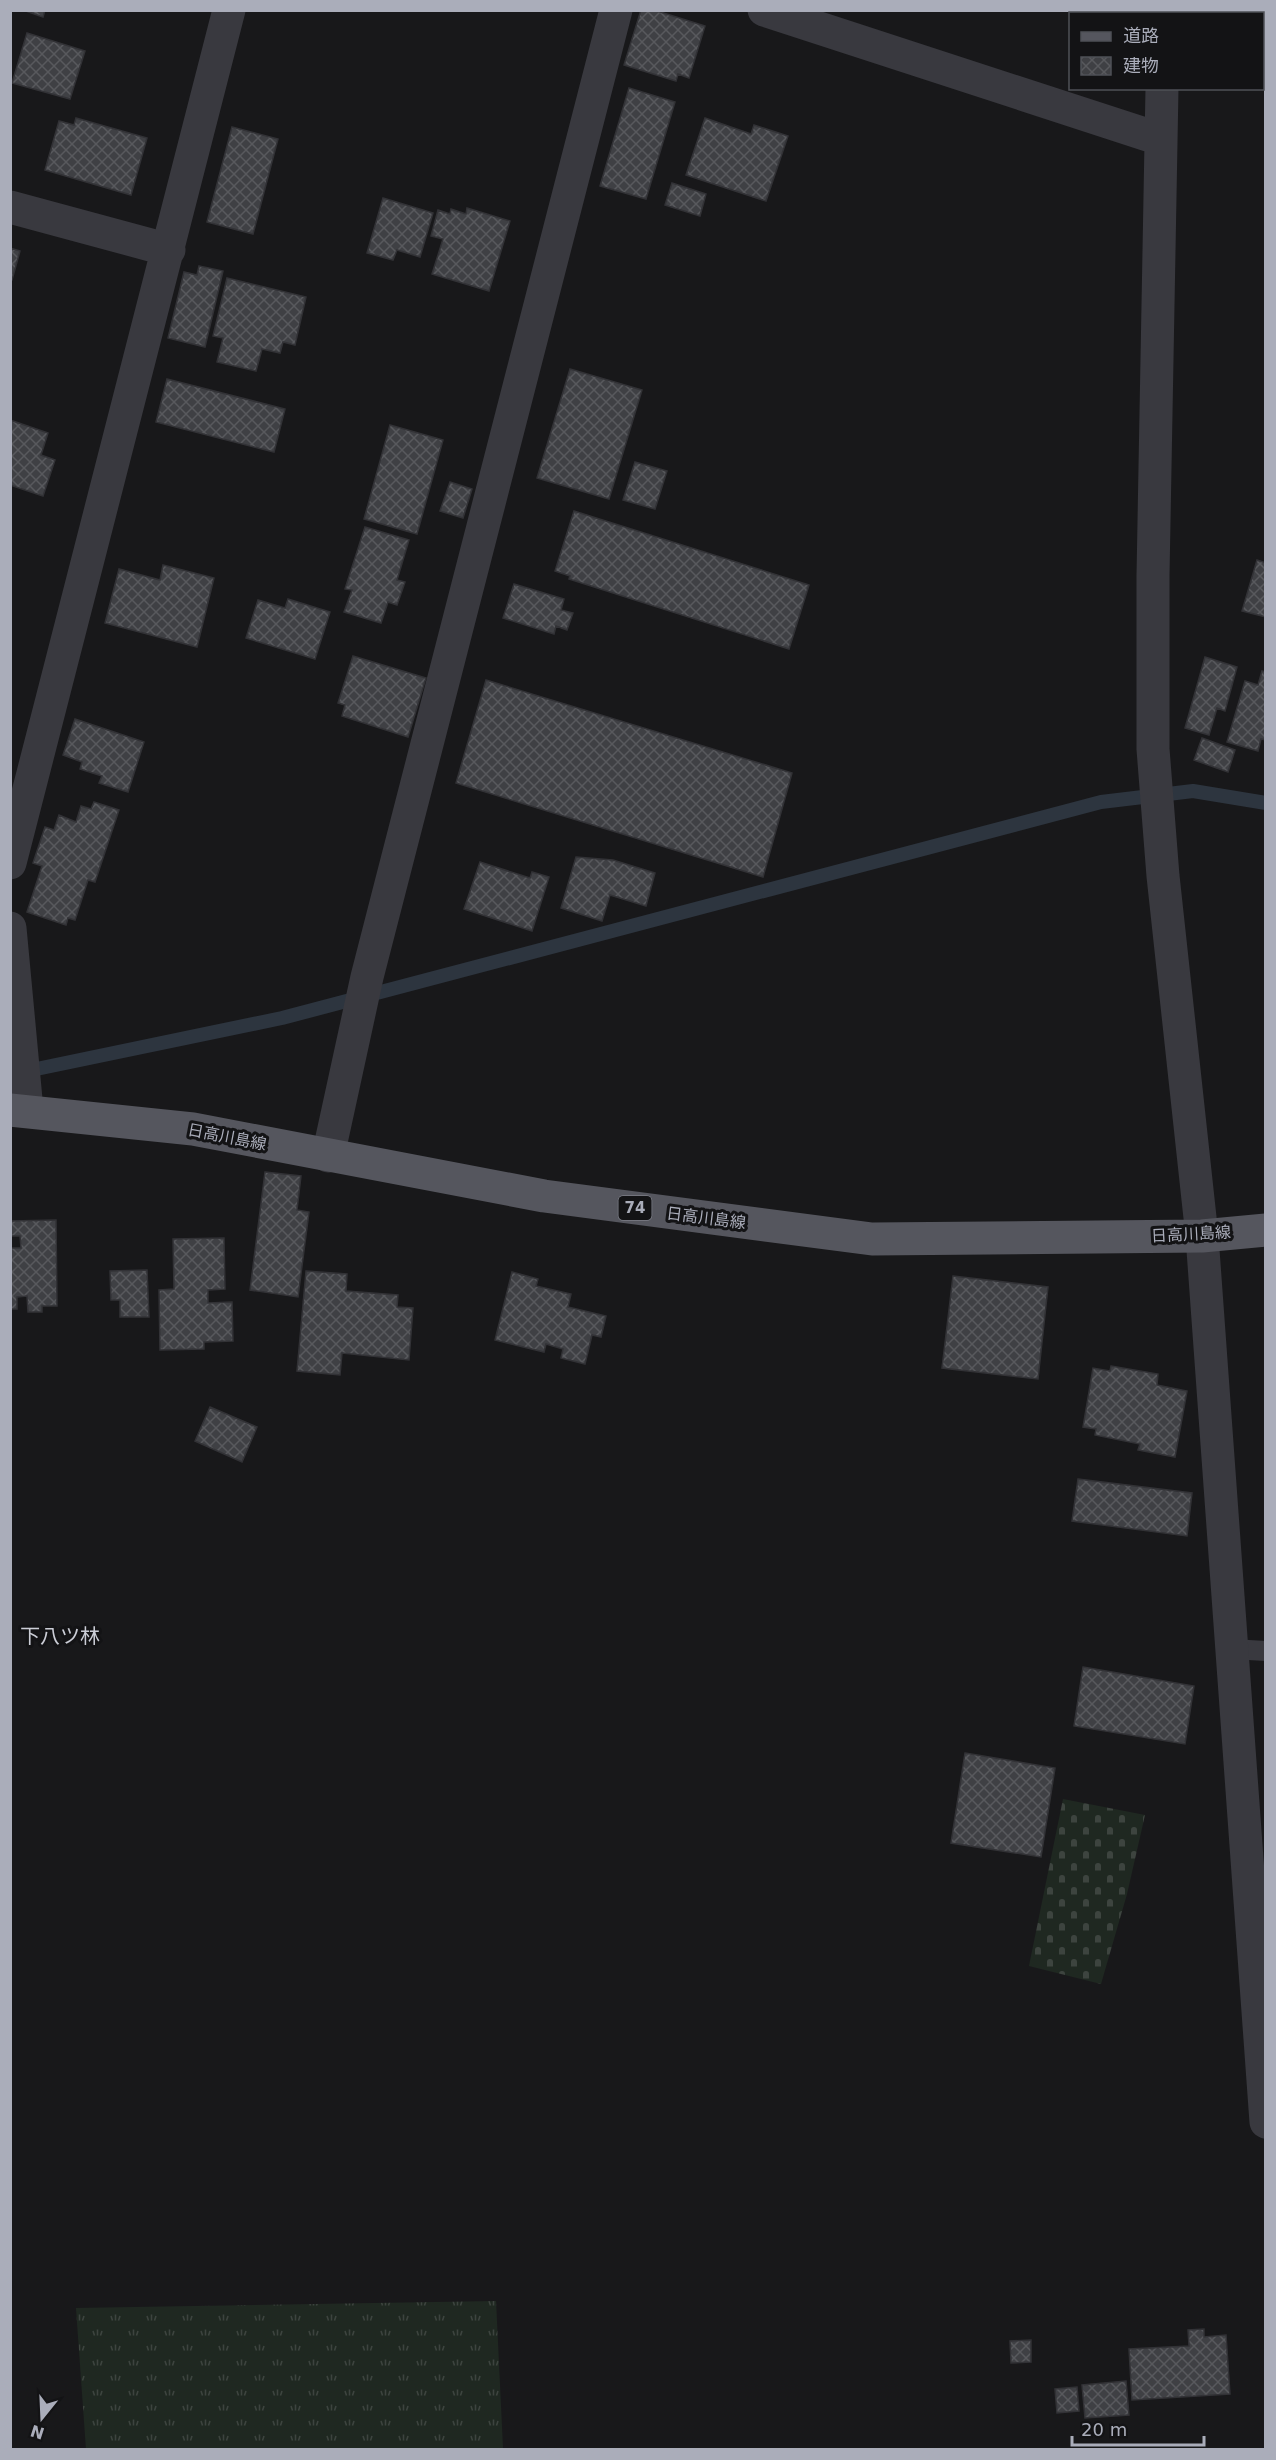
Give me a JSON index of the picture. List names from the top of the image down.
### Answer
{
  "streets": {
    "main road": ["日高川島線", "74"]
  },
  "districts": ["下八ツ林"],
  "legend": ["道路", "建物"],
  "scale_bar": "20 m",
  "north": "bottom"
}
